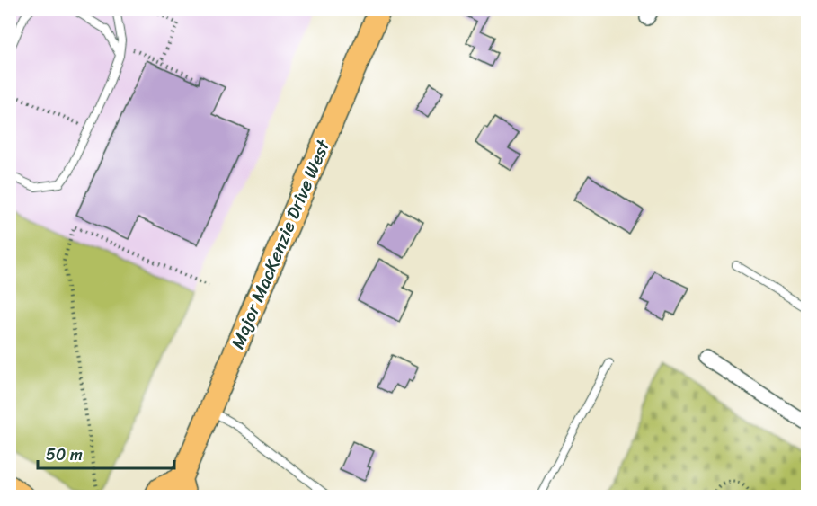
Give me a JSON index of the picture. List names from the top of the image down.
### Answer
{
  "streets": {
    "main road": ["Major MacKenzie Drive West"]
  },
  "scale_bar": "50 m"
}
